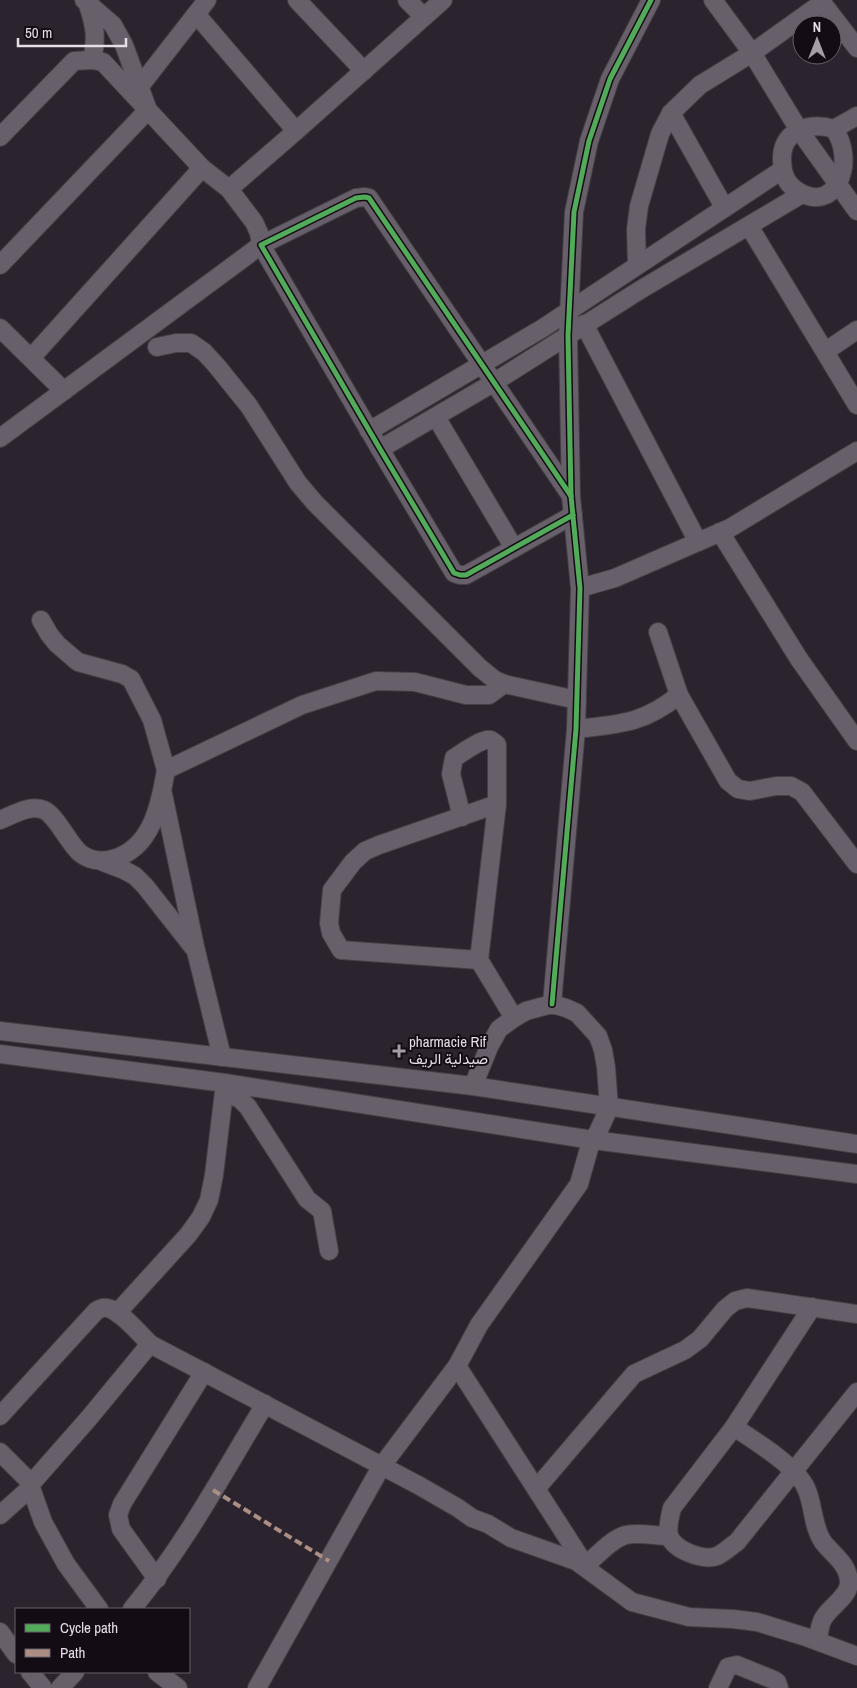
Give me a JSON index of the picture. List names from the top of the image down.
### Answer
{
  "places": {
    "health": ["pharmacie Rif صيدلية الريف"]
  },
  "legend": ["Cycle path", "Path"],
  "scale_bar": "50 m",
  "north": "top"
}
